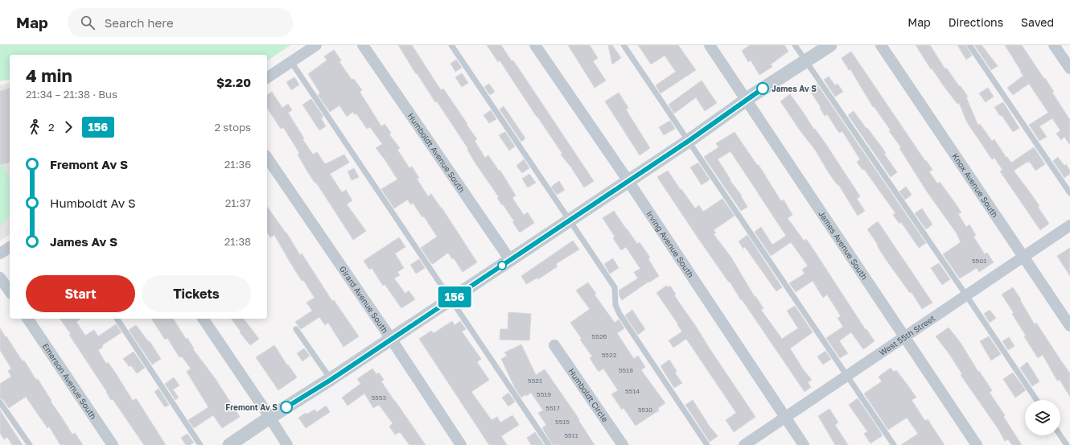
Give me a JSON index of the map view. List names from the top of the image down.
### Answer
{
  "streets": {
    "street": [
      "Humboldt Avenue South",
      "Knox Avenue South",
      "Irving Avenue South",
      "James Avenue South",
      "Girard Avenue South",
      "West 55th Street",
      "Emerson Avenue South",
      "Humboldt Circle"
    ]
  },
  "crossings": [
    ["Knox Avenue South", "West 55th Street"],
    ["Irving Avenue South", "West 55th Street"],
    ["James Avenue South", "West 55th Street"]
  ],
  "places": ["James Av S", "Fremont Av S"],
  "lines": ["bus line 156"],
  "house_numbers": [
    "5501",
    "5526",
    "5522",
    "5518",
    "5521",
    "5514",
    "5519",
    "5553",
    "5517",
    "5510",
    "5515",
    "5511"
  ],
  "page": {
    "header": "Map",
    "search": "Search here",
    "nav": ["Map", "Directions", "Saved"],
    "on_map": "156",
    "heading": ["4 min", "21:34 – 21:38 · Bus", "$2.20"],
    "legs": ["2", "156", "2 stops"],
    "list": [
      {
        "name": "Fremont Av S",
        "value": "21:36"
      },
      {
        "name": "Humboldt Av S",
        "value": "21:37"
      },
      {
        "name": "James Av S",
        "value": "21:38"
      }
    ],
    "buttons": ["Start", "Tickets"]
  }
}
